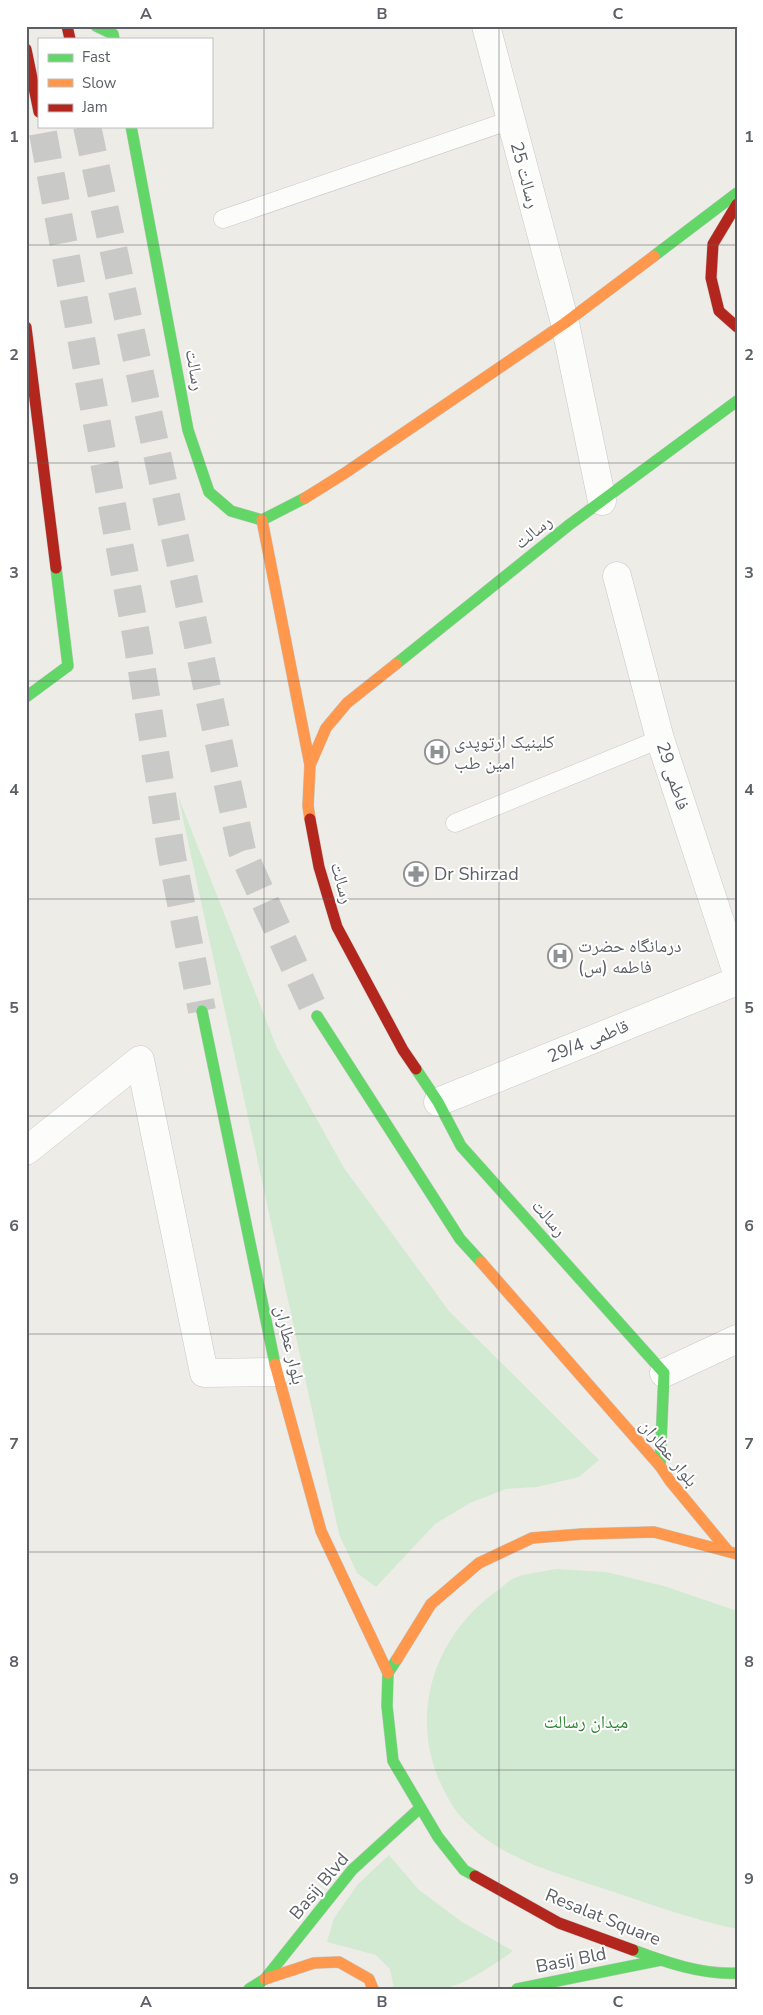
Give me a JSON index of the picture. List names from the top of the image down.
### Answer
{
  "streets": {
    "main road": [
      "رسالت",
      "بلوار عطاران",
      "Basij Blvd",
      "Resalat Square",
      "Basij Bld"
    ],
    "street": ["رسالت 25", "فاطمی 29", "قاطمی 29/4"]
  },
  "crossings": [
    ["رسالت 25", "رسالت"],
    ["رسالت", "قاطمی 29/4"],
    ["بلوار عطاران", "Resalat Square"],
    ["Basij Blvd", "Resalat Square"],
    ["Resalat Square", "Basij Bld"]
  ],
  "parks": ["میدان رسالت"],
  "places": {
    "hospital": ["کلینیک ارتوپدی امین طب", "درمانگاه حضرت فاطمه (س)"],
    "pharmacy": ["Dr Shirzad"]
  },
  "legend": ["Fast", "Slow", "Jam"],
  "grid": {
    "columns": ["A", "B", "C"],
    "rows": [
      "1",
      "2",
      "3",
      "4",
      "5",
      "6",
      "7",
      "8",
      "9"
    ]
  }
}
